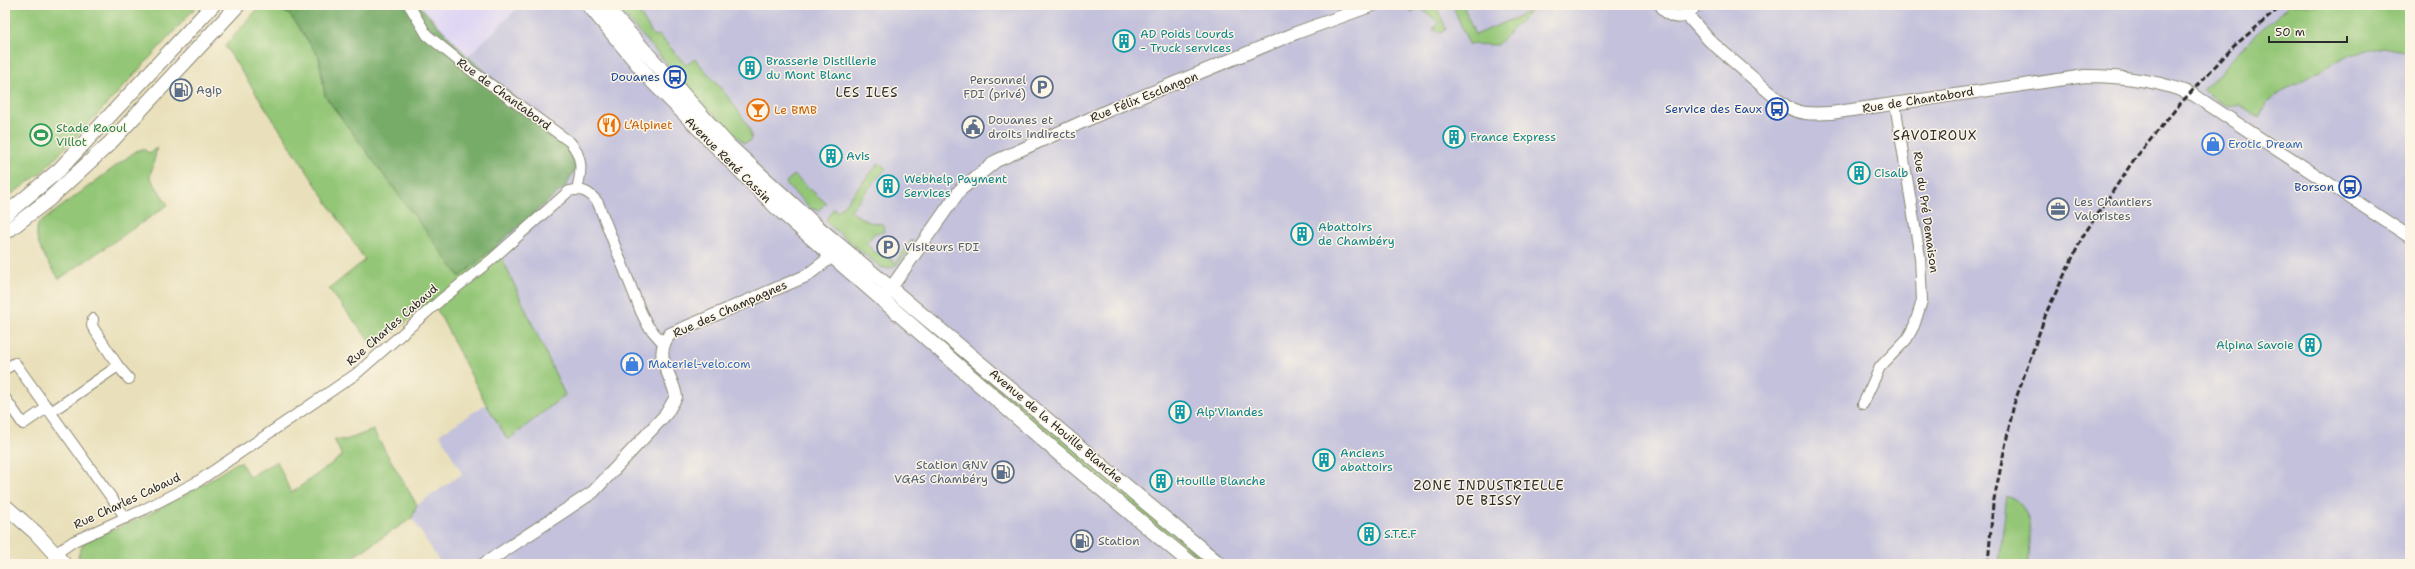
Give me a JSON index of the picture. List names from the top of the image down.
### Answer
{
  "streets": {
    "main road": ["Avenue René Cassin", "Avenue de la Houille Blanche"],
    "street": [
      "Rue de Chantabord",
      "Rue Félix Esclangon",
      "Rue du Pré Demaison",
      "Rue des Champagnes",
      "Rue Charles Cabaud"
    ]
  },
  "crossings": [
    ["Rue de Chantabord", "Rue du Pré Demaison"],
    ["Rue de Chantabord", "Rue Charles Cabaud"],
    ["Rue Félix Esclangon", "Avenue René Cassin"],
    ["Rue Félix Esclangon", "Avenue de la Houille Blanche"],
    ["Avenue René Cassin", "Rue des Champagnes"],
    ["Avenue René Cassin", "Avenue de la Houille Blanche"]
  ],
  "districts": ["LES ILES", "SAVOIROUX", "ZONE INDUSTRIELLE DE BISSY"],
  "places": {
    "building": [
      "AD Poids Lourds - Truck services",
      "Brasserie Distillerie du Mont Blanc",
      "France Express",
      "Avis",
      "Cisalb",
      "Webhelp Payment Services",
      "Abattoirs de Chambéry",
      "Alpina Savoie",
      "Alp'Viandes",
      "Anciens abattoirs",
      "Houille Blanche",
      "S.T.E.F"
    ],
    "bus stop": ["Douanes", "Service des Eaux", "Borson"],
    "parking": ["Personnel FDI (privé)", "Visiteurs FDI"],
    "fuel station": ["Agip", "Station GNV VGAS Chambéry", "Station"],
    "bar": ["Le BMB"],
    "restaurant": ["L’Alpinet"],
    "public building": ["Douanes et droits indirects"],
    "sports": ["Stade Raoul Villot"],
    "shop": ["Erotic Dream", "Materiel-velo.com"],
    "office": ["Les Chantiers Valoristes"]
  },
  "scale_bar": "50 m"
}
